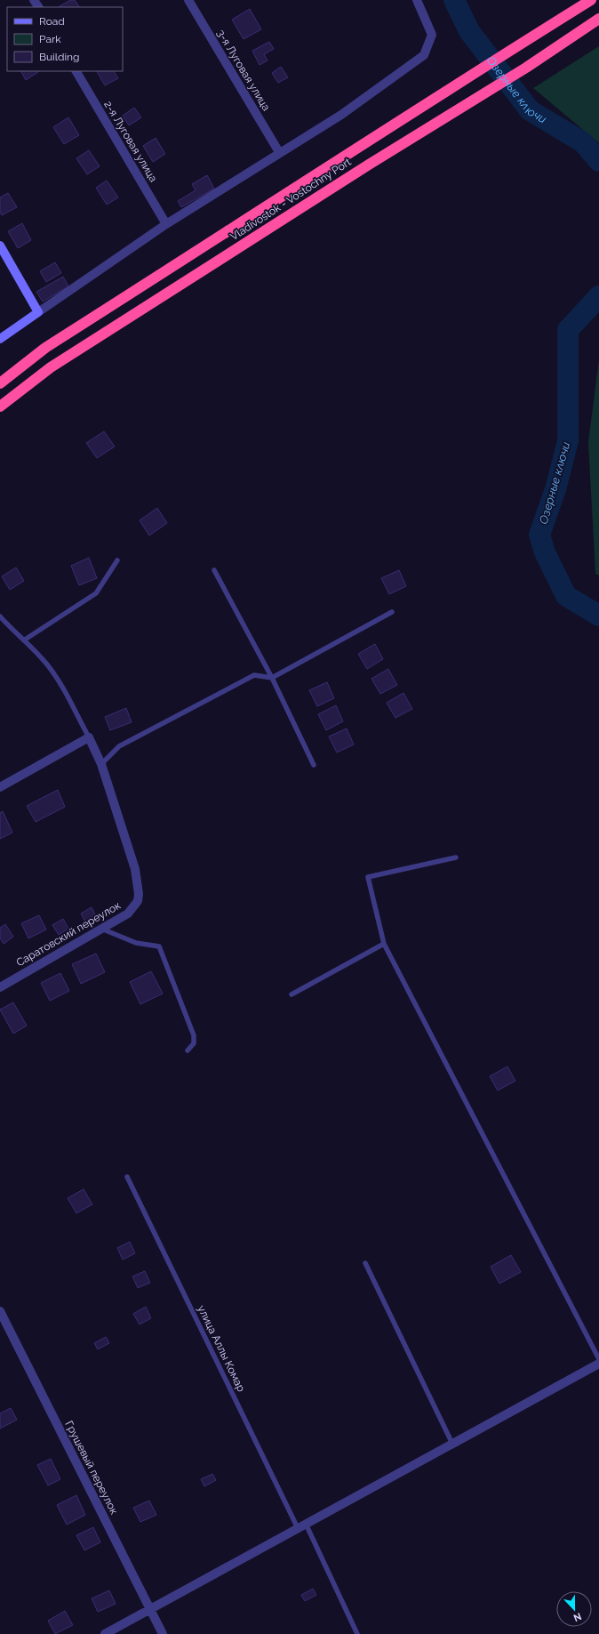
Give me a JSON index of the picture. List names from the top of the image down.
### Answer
{
  "streets": {
    "highway": ["Vladivostok - Vostochny Port"],
    "street": [
      "3-я Луговая улица",
      "2-я Луговая улица",
      "Саратовский переулок",
      "Грушевый переулок"
    ],
    "lane": ["улица Аллы Комар"]
  },
  "water": ["Озерные ключи"],
  "legend": ["Road", "Park", "Building"],
  "north": "bottom"
}
